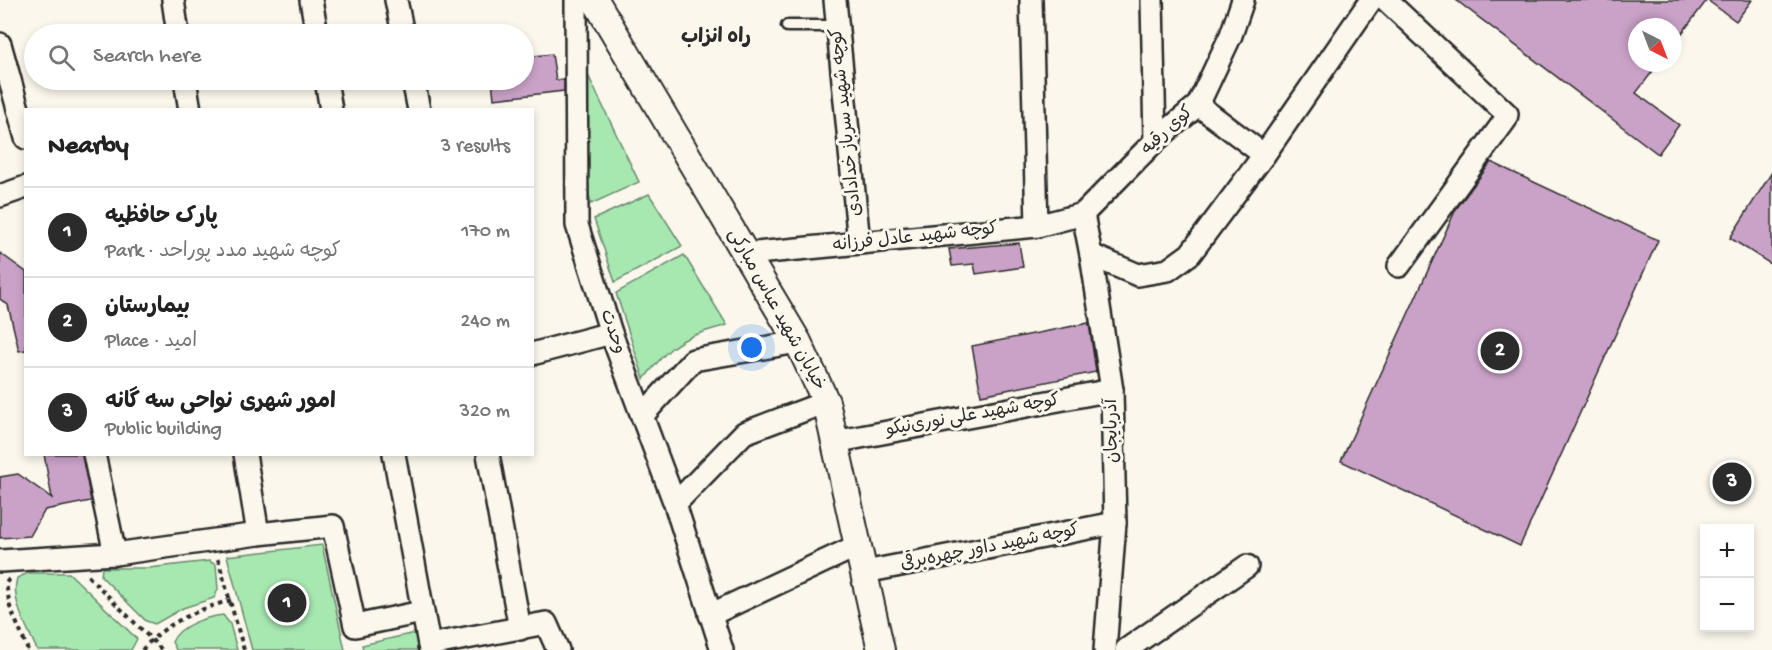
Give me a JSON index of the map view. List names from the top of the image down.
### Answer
{
  "streets": {
    "street": [
      "کوچه شهید سرباز خدادادی",
      "کوی رقیه",
      "کوچه شهید عادل فرزانه",
      "خیابان شهید عباس مبارکی",
      "وحدت",
      "کوچه شهید علی نوری‌نیکو",
      "آذربایجان",
      "کوچه شهید داور چهره‌برقی"
    ]
  },
  "crossings": [
    ["کوچه شهید سرباز خدادادی", "کوچه شهید عادل فرزانه"],
    ["کوی رقیه", "کوچه شهید عادل فرزانه"],
    ["کوی رقیه", "آذربایجان"],
    ["کوچه شهید عادل فرزانه", "خیابان شهید عباس مبارکی"],
    ["کوچه شهید عادل فرزانه", "آذربایجان"],
    ["خیابان شهید عباس مبارکی", "کوچه شهید علی نوری‌نیکو"],
    ["خیابان شهید عباس مبارکی", "کوچه شهید داور چهره‌برقی"],
    ["کوچه شهید علی نوری‌نیکو", "آذربایجان"],
    ["آذربایجان", "کوچه شهید داور چهره‌برقی"]
  ],
  "districts": ["راه انزاب"],
  "north": "bottom right",
  "page": {
    "search": "Search here",
    "heading": ["Nearby", "3 results"],
    "list": [
      {
        "mark": "1",
        "name": "پارک حافظیه",
        "note": "Park · کوچه شهید مدد پوراحد",
        "value": "170 m"
      },
      {
        "mark": "2",
        "name": "بیمارستان",
        "note": "Place · امید",
        "value": "240 m"
      },
      {
        "mark": "3",
        "name": "امور شهری نواحی سه گانه",
        "note": "Public building",
        "value": "320 m"
      }
    ],
    "pins": ["2", "3", "1"],
    "map_buttons": ["+", "−"]
  }
}
